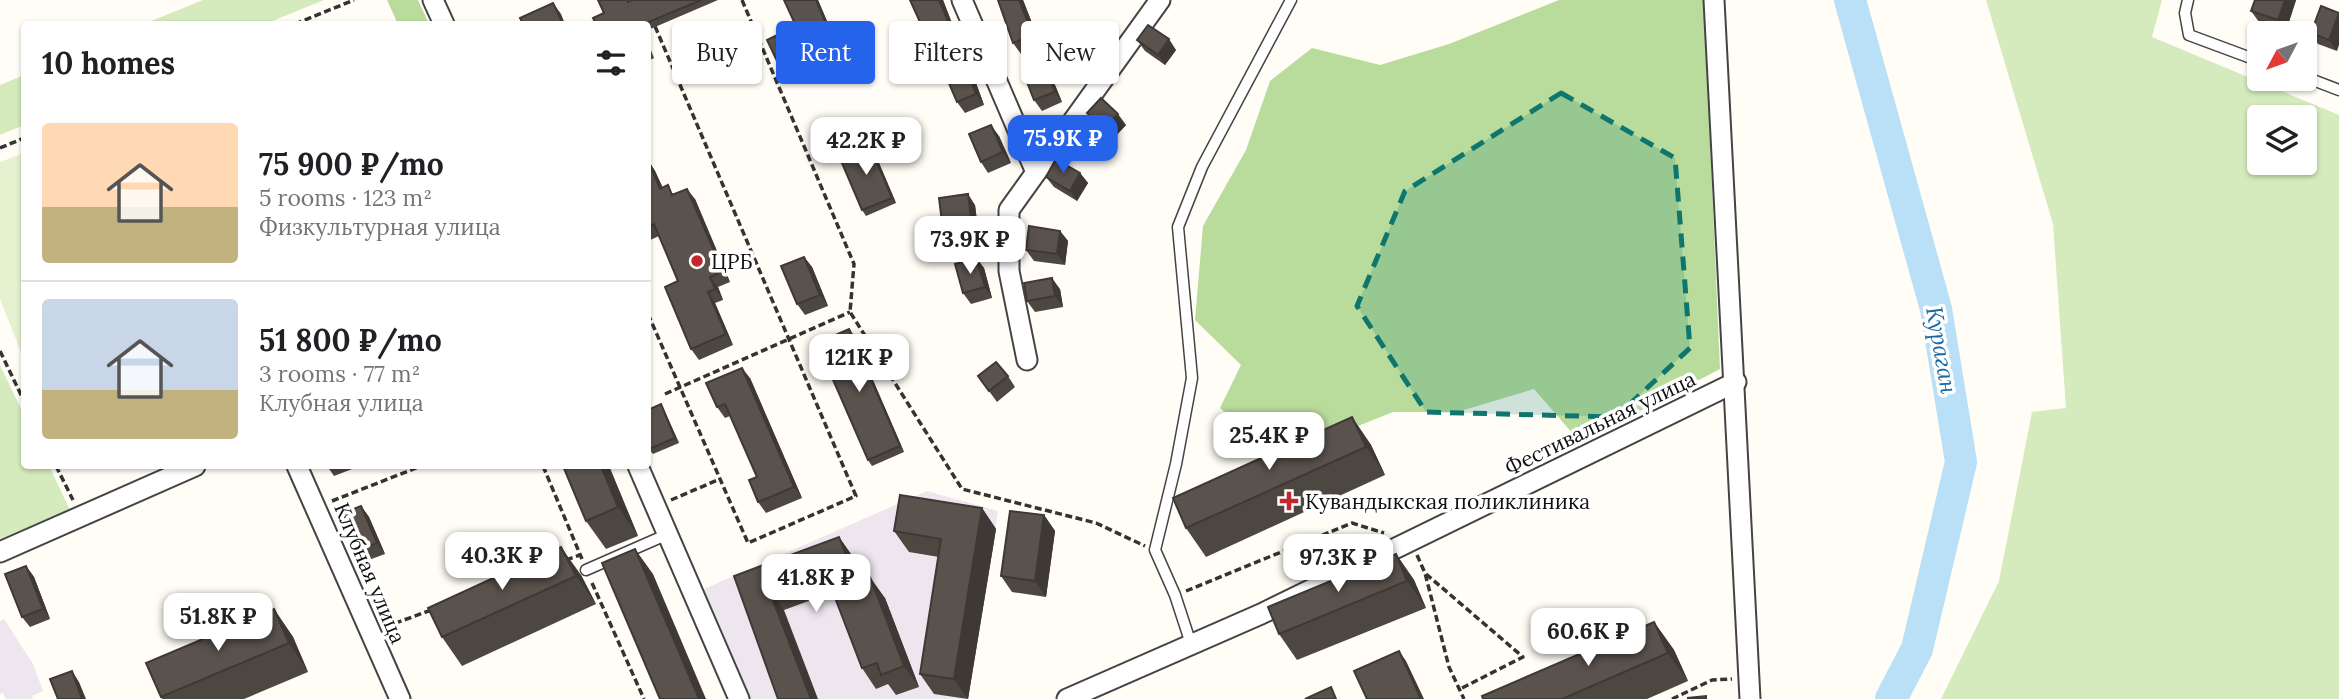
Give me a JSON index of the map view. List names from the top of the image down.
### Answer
{
  "streets": {
    "street": ["Фестивальная улица", "Клубная улица"]
  },
  "water": ["Кураган"],
  "places": {
    "other": ["ЦРБ"],
    "health": ["Кувандыкская поликлиника"]
  },
  "north": "bottom left",
  "page": {
    "chip": [
      "Buy",
      "Rent",
      "Filters",
      "New"
    ],
    "heading": "10 homes",
    "list": [
      {
        "name": "75 900 ₽/mo",
        "note": "5 rooms · 123 m² · Физкультурная улица"
      },
      {
        "name": "51 800 ₽/mo",
        "note": "3 rooms · 77 m² · Клубная улица"
      }
    ],
    "price": [
      "75.9K ₽",
      "42.2K ₽",
      "73.9K ₽",
      "121K ₽",
      "25.4K ₽",
      "40.3K ₽",
      "97.3K ₽",
      "41.8K ₽",
      "51.8K ₽",
      "60.6K ₽"
    ]
  }
}
